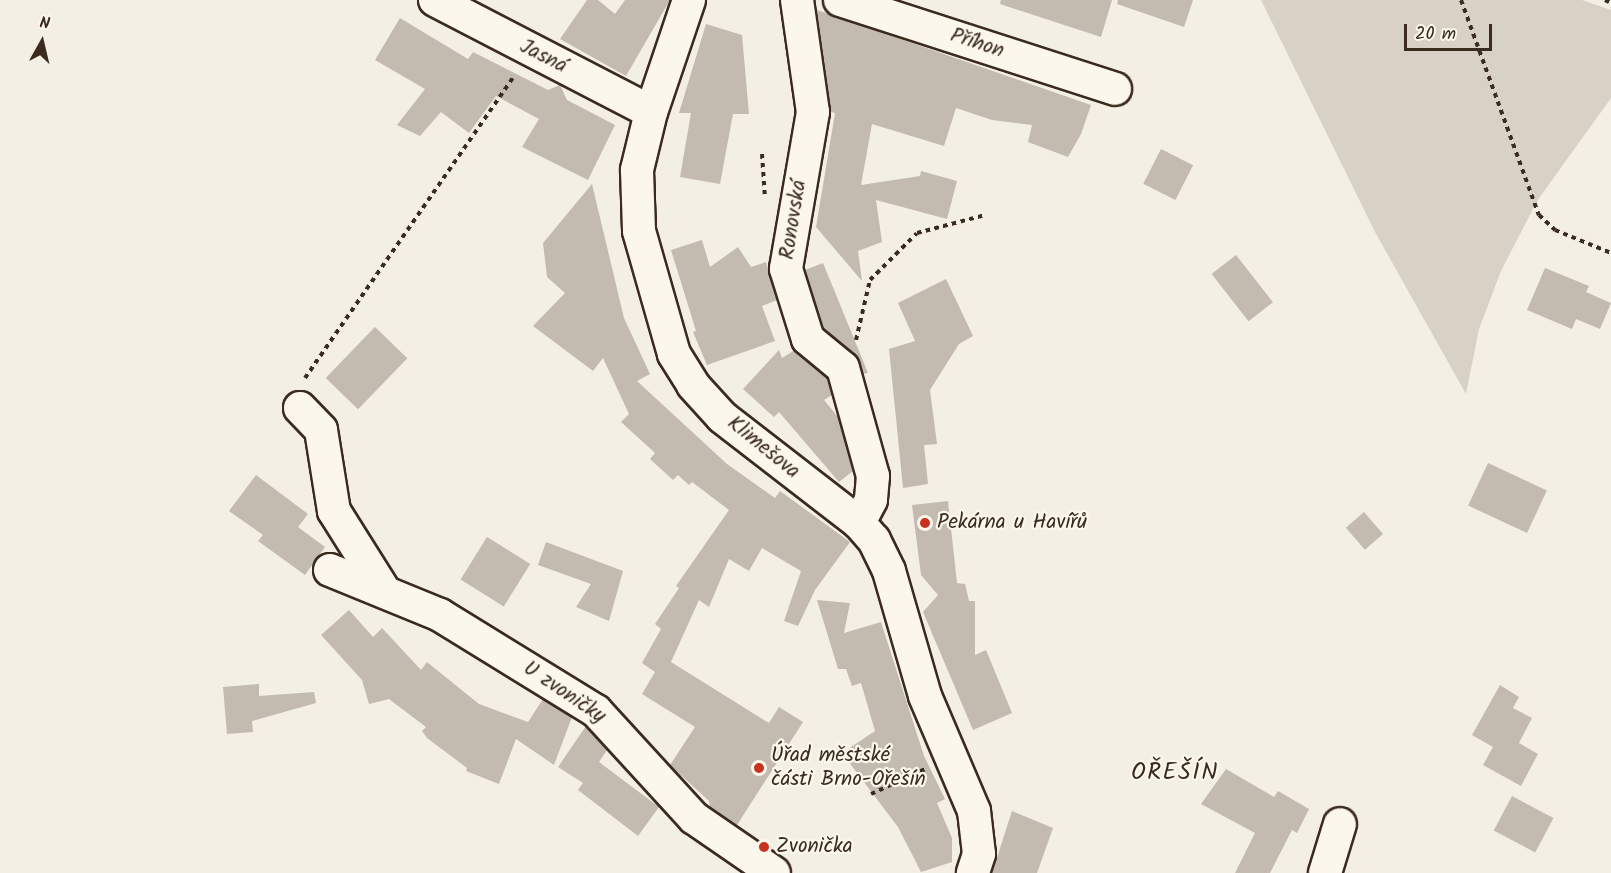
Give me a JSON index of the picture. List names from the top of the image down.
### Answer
{
  "streets": {
    "street": [
      "Příhon",
      "Jasná",
      "Ronovská",
      "Klimešova",
      "U zvoničky"
    ]
  },
  "crossings": [
    ["Jasná", "Klimešova"],
    ["Ronovská", "Klimešova"]
  ],
  "districts": ["OŘEŠÍN"],
  "places": ["Pekárna u Havířů", "Úřad městské části Brno-Ořešín", "Zvonička"],
  "scale_bar": "20 m",
  "north": "top"
}
